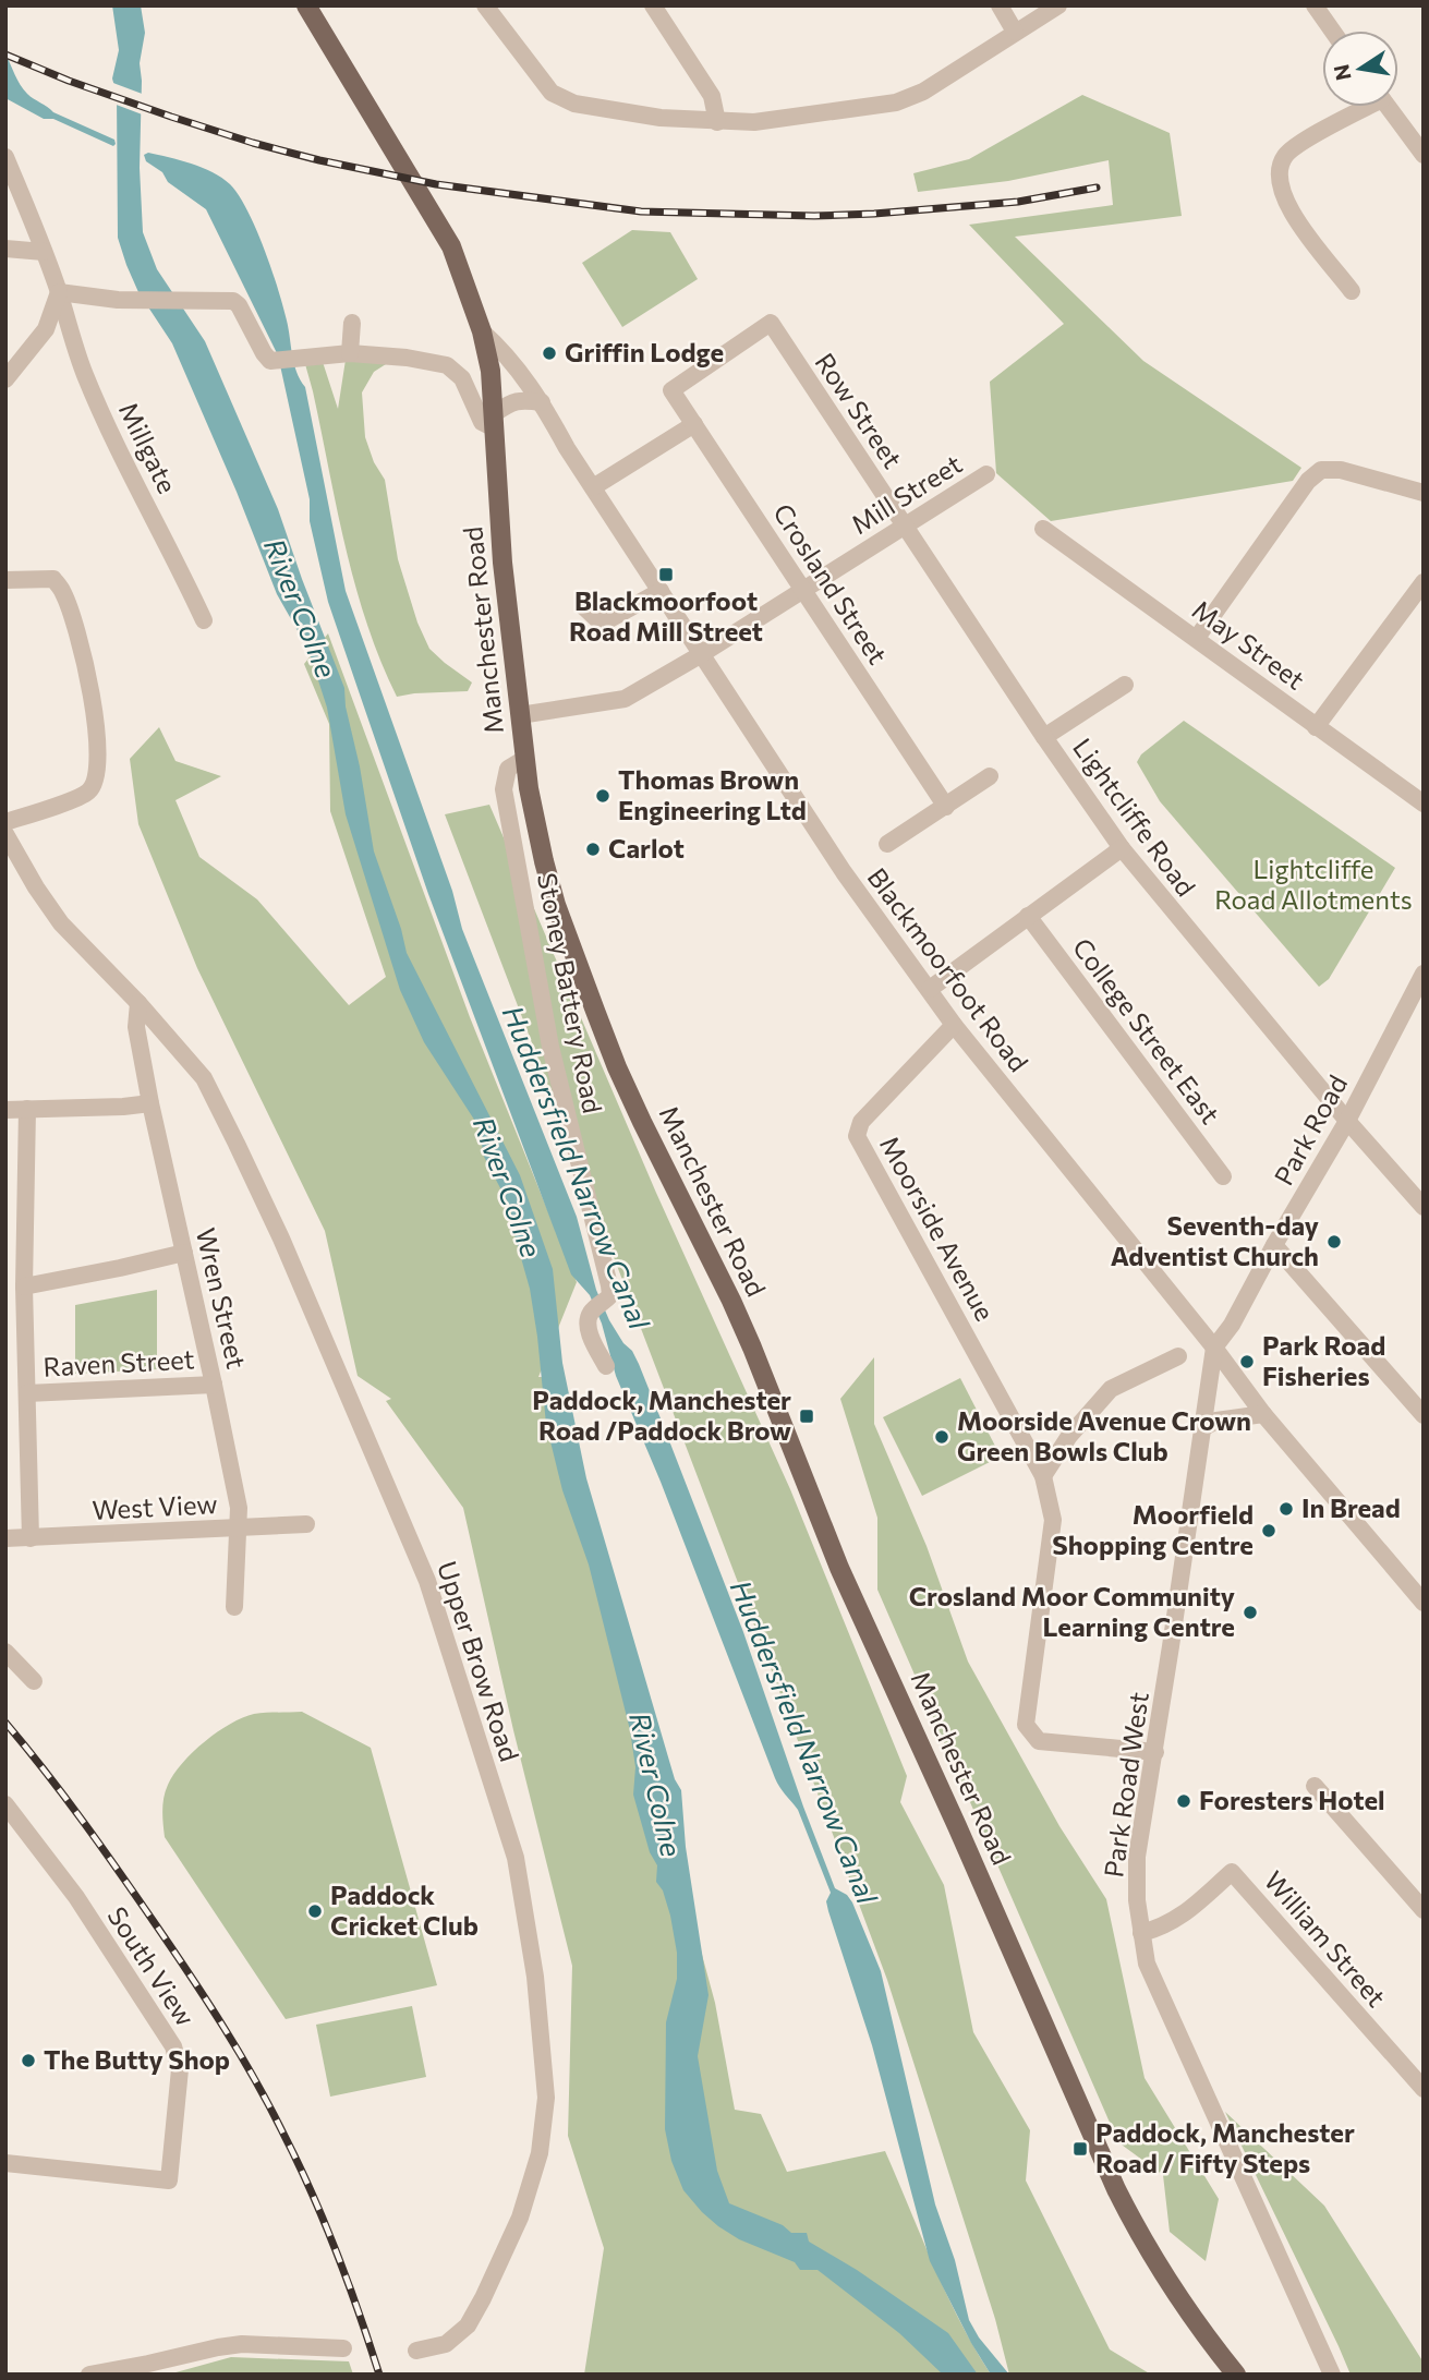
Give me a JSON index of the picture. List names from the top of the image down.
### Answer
{
  "streets": {
    "main road": ["Manchester Road"],
    "street": [
      "Row Street",
      "Millgate",
      "Mill Street",
      "Crosland Street",
      "May Street",
      "Lightcliffe Road",
      "Blackmoorfoot Road",
      "Stoney Battery Road",
      "College Street East",
      "Park Road",
      "Moorside Avenue",
      "Wren Street",
      "Raven Street",
      "West View",
      "Upper Brow Road",
      "Park Road West",
      "William Street",
      "South View"
    ]
  },
  "crossings": [
    ["Row Street", "Mill Street"],
    ["Row Street", "Crosland Street"],
    ["Row Street", "Lightcliffe Road"],
    ["Mill Street", "Crosland Street"],
    ["Mill Street", "Manchester Road"],
    ["Mill Street", "Lightcliffe Road"],
    ["Mill Street", "Blackmoorfoot Road"],
    ["Manchester Road", "Blackmoorfoot Road"],
    ["Manchester Road", "Stoney Battery Road"],
    ["Lightcliffe Road", "Park Road"],
    ["Blackmoorfoot Road", "Park Road"],
    ["Blackmoorfoot Road", "Moorside Avenue"],
    ["Blackmoorfoot Road", "Park Road West"],
    ["Park Road", "Park Road West"],
    ["Moorside Avenue", "Park Road West"],
    ["Wren Street", "Raven Street"],
    ["Wren Street", "West View"],
    ["Wren Street", "Upper Brow Road"],
    ["Park Road West", "William Street"]
  ],
  "water": ["River Colne", "Huddersfield Narrow Canal"],
  "parks": ["Lightcliffe Road Allotments"],
  "places": {
    "other": [
      "Griffin Lodge",
      "Thomas Brown Engineering Ltd",
      "Carlot",
      "Seventh-day Adventist Church",
      "Park Road Fisheries",
      "Moorside Avenue Crown Green Bowls Club",
      "In Bread",
      "Moorfield Shopping Centre",
      "Crosland Moor Community Learning Centre",
      "Foresters Hotel",
      "Paddock Cricket Club",
      "The Butty Shop"
    ],
    "transit": ["Blackmoorfoot Road Mill Street", "Paddock, Manchester Road /Paddock Brow", "Paddock, Manchester Road / Fifty Steps"]
  },
  "north": "left"
}
